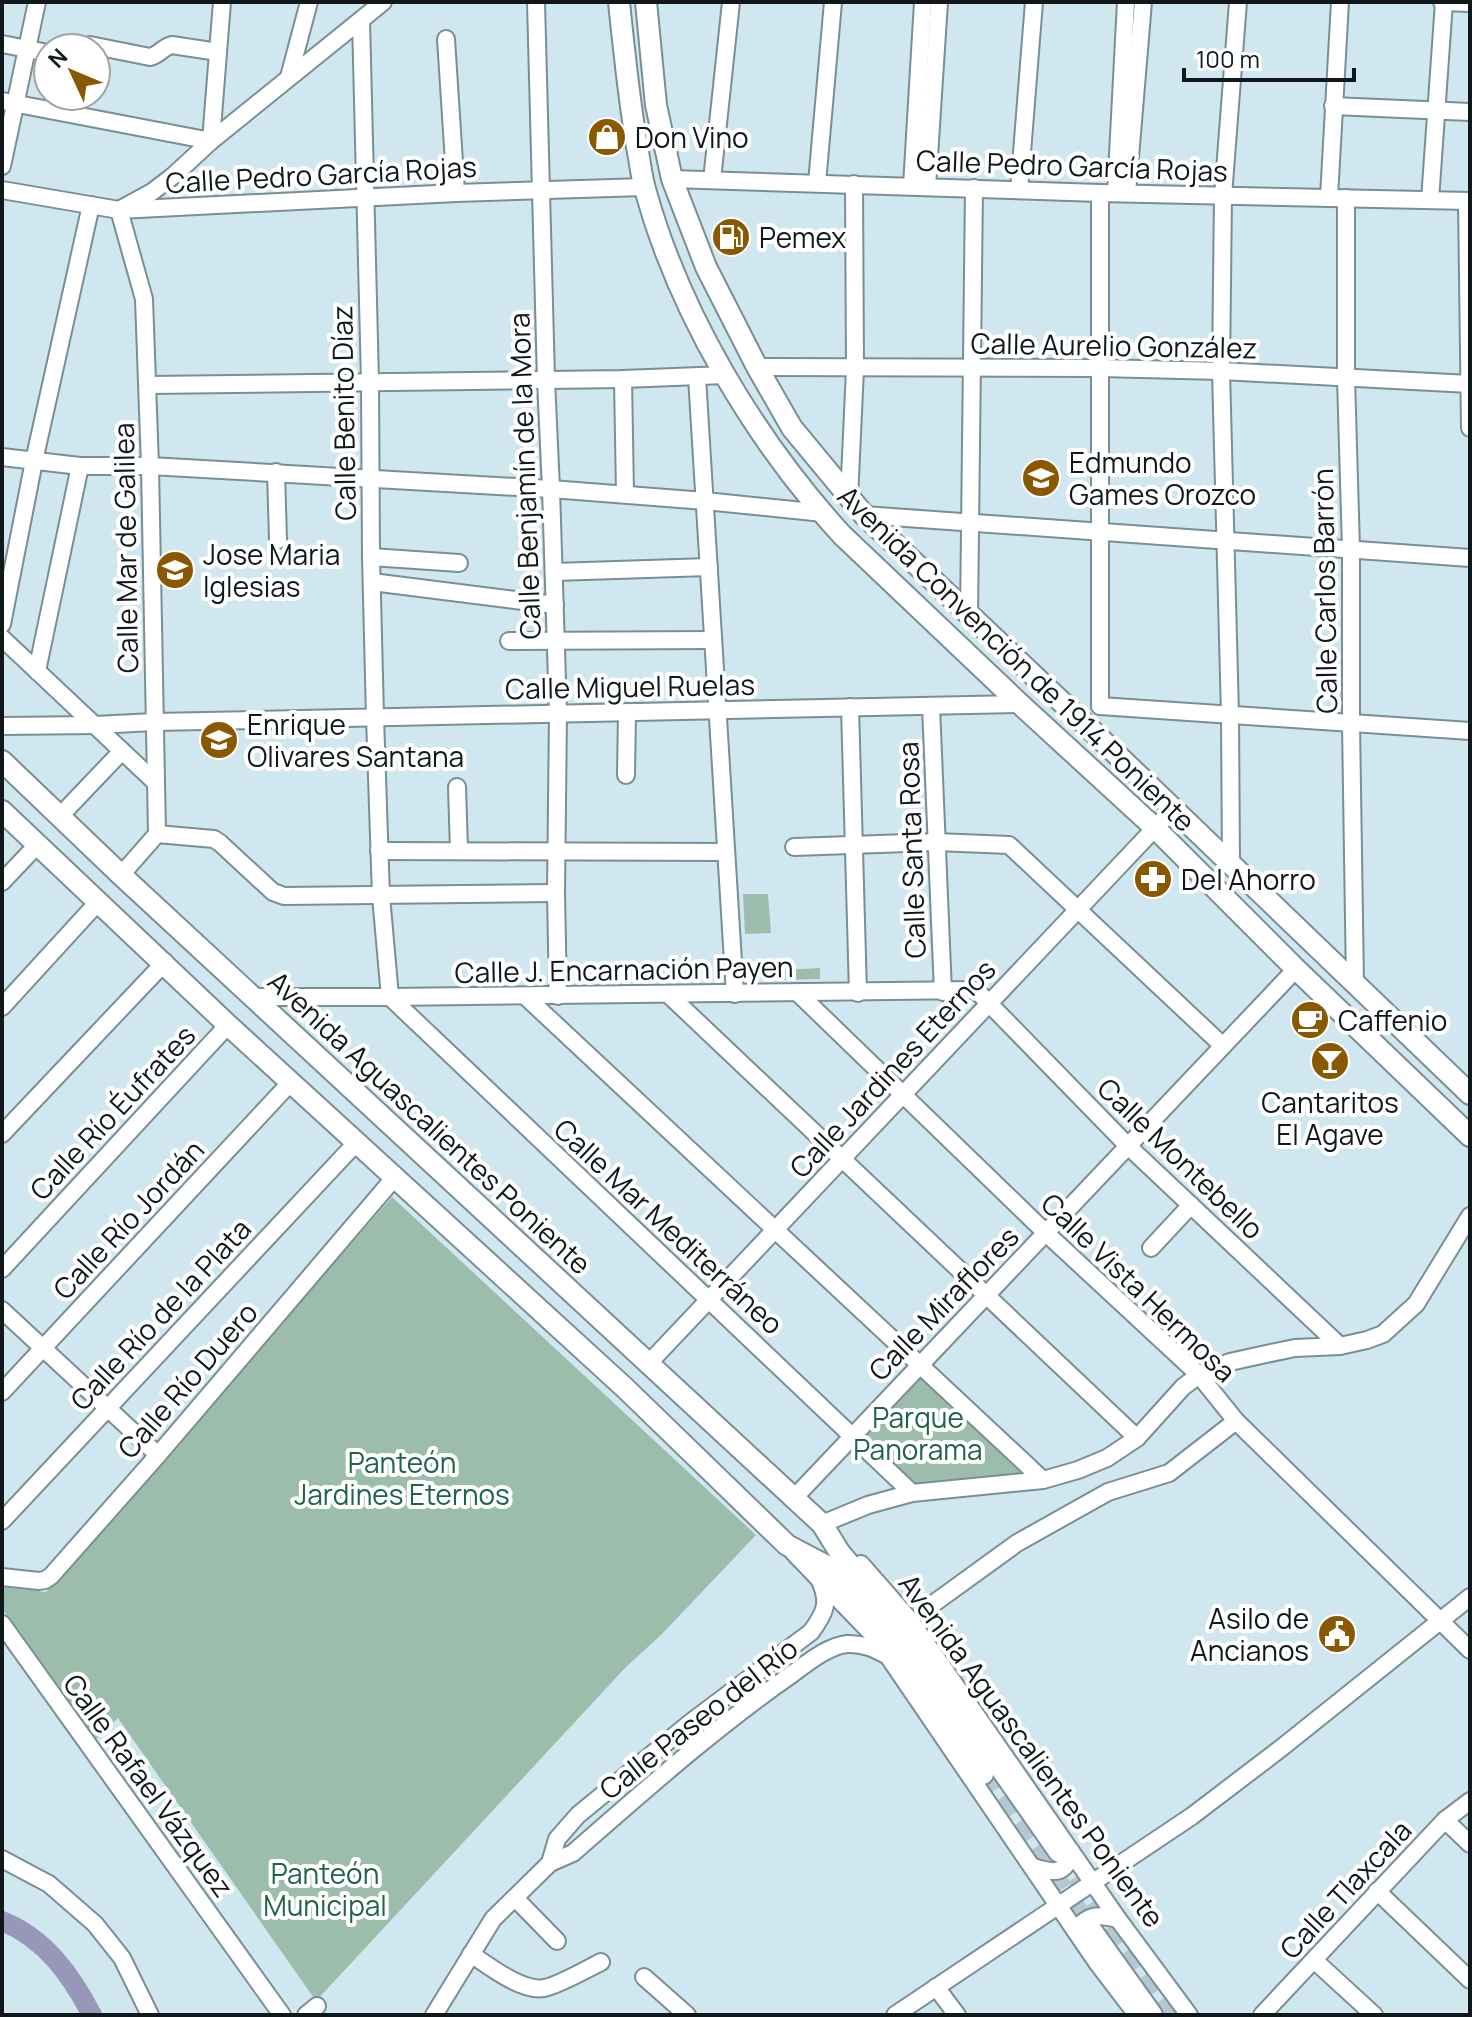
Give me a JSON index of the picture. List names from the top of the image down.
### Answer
{
  "streets": {
    "main road": ["Avenida Convención de 1914 Poniente", "Avenida Aguascalientes Poniente"],
    "street": [
      "Calle Pedro García Rojas",
      "Calle Aurelio González",
      "Calle Benito Díaz",
      "Calle Benjamín de la Mora",
      "Calle Mar de Galilea",
      "Calle Carlos Barrón",
      "Calle Miguel Ruelas",
      "Calle Santa Rosa",
      "Calle J. Encarnación Payen",
      "Calle Jardines Eternos",
      "Calle Río Éufrates",
      "Calle Montebello",
      "Calle Río Jordán",
      "Calle Mar Mediterráneo",
      "Calle Vista Hermosa",
      "Calle Miraflores",
      "Calle Río de la Plata",
      "Calle Río Duero",
      "Calle Paseo del Río",
      "Calle Rafael Vázquez",
      "Calle Tlaxcala"
    ]
  },
  "crossings": [
    ["Calle Pedro García Rojas", "Calle Benito Díaz"],
    ["Calle Pedro García Rojas", "Calle Benjamín de la Mora"],
    ["Calle Pedro García Rojas", "Calle Mar de Galilea"],
    ["Calle Pedro García Rojas", "Calle Carlos Barrón"],
    ["Calle Pedro García Rojas", "Avenida Convención de 1914 Poniente"],
    ["Calle Aurelio González", "Calle Carlos Barrón"],
    ["Calle Aurelio González", "Avenida Convención de 1914 Poniente"],
    ["Calle Benito Díaz", "Calle Miguel Ruelas"],
    ["Calle Benito Díaz", "Calle J. Encarnación Payen"],
    ["Calle Benito Díaz", "Calle Mar Mediterráneo"],
    ["Calle Benjamín de la Mora", "Calle Miguel Ruelas"],
    ["Calle Benjamín de la Mora", "Calle J. Encarnación Payen"],
    ["Calle Mar de Galilea", "Calle Miguel Ruelas"],
    ["Calle Carlos Barrón", "Avenida Convención de 1914 Poniente"],
    ["Avenida Convención de 1914 Poniente", "Calle Miguel Ruelas"],
    ["Avenida Convención de 1914 Poniente", "Calle Jardines Eternos"],
    ["Avenida Convención de 1914 Poniente", "Calle Miraflores"],
    ["Calle Miguel Ruelas", "Calle Santa Rosa"],
    ["Calle Santa Rosa", "Calle J. Encarnación Payen"],
    ["Calle J. Encarnación Payen", "Calle Jardines Eternos"],
    ["Calle J. Encarnación Payen", "Avenida Aguascalientes Poniente"],
    ["Calle J. Encarnación Payen", "Calle Montebello"],
    ["Calle J. Encarnación Payen", "Calle Mar Mediterráneo"],
    ["Calle J. Encarnación Payen", "Calle Vista Hermosa"],
    ["Calle Jardines Eternos", "Avenida Aguascalientes Poniente"],
    ["Calle Jardines Eternos", "Calle Montebello"],
    ["Calle Jardines Eternos", "Calle Mar Mediterráneo"],
    ["Calle Jardines Eternos", "Calle Vista Hermosa"],
    ["Calle Río Éufrates", "Avenida Aguascalientes Poniente"],
    ["Avenida Aguascalientes Poniente", "Calle Río Jordán"],
    ["Avenida Aguascalientes Poniente", "Calle Miraflores"],
    ["Avenida Aguascalientes Poniente", "Calle Río de la Plata"],
    ["Avenida Aguascalientes Poniente", "Calle Río Duero"],
    ["Avenida Aguascalientes Poniente", "Calle Paseo del Río"],
    ["Calle Montebello", "Calle Miraflores"],
    ["Calle Mar Mediterráneo", "Calle Miraflores"],
    ["Calle Vista Hermosa", "Calle Miraflores"]
  ],
  "parks": ["Parque Panorama", "Panteón Jardines Eternos", "Panteón Municipal"],
  "places": {
    "shop": ["Don Vino"],
    "fuel station": ["Pemex"],
    "school or university": ["Edmundo Games Orozco", "Jose Maria Iglesias", "Enrique Olivares Santana"],
    "pharmacy": ["Del Ahorro"],
    "cafe": ["Caffenio"],
    "bar": ["Cantaritos El Agave"],
    "public building": ["Asilo de Ancianos"]
  },
  "scale_bar": "100 m",
  "north": "top left"
}
